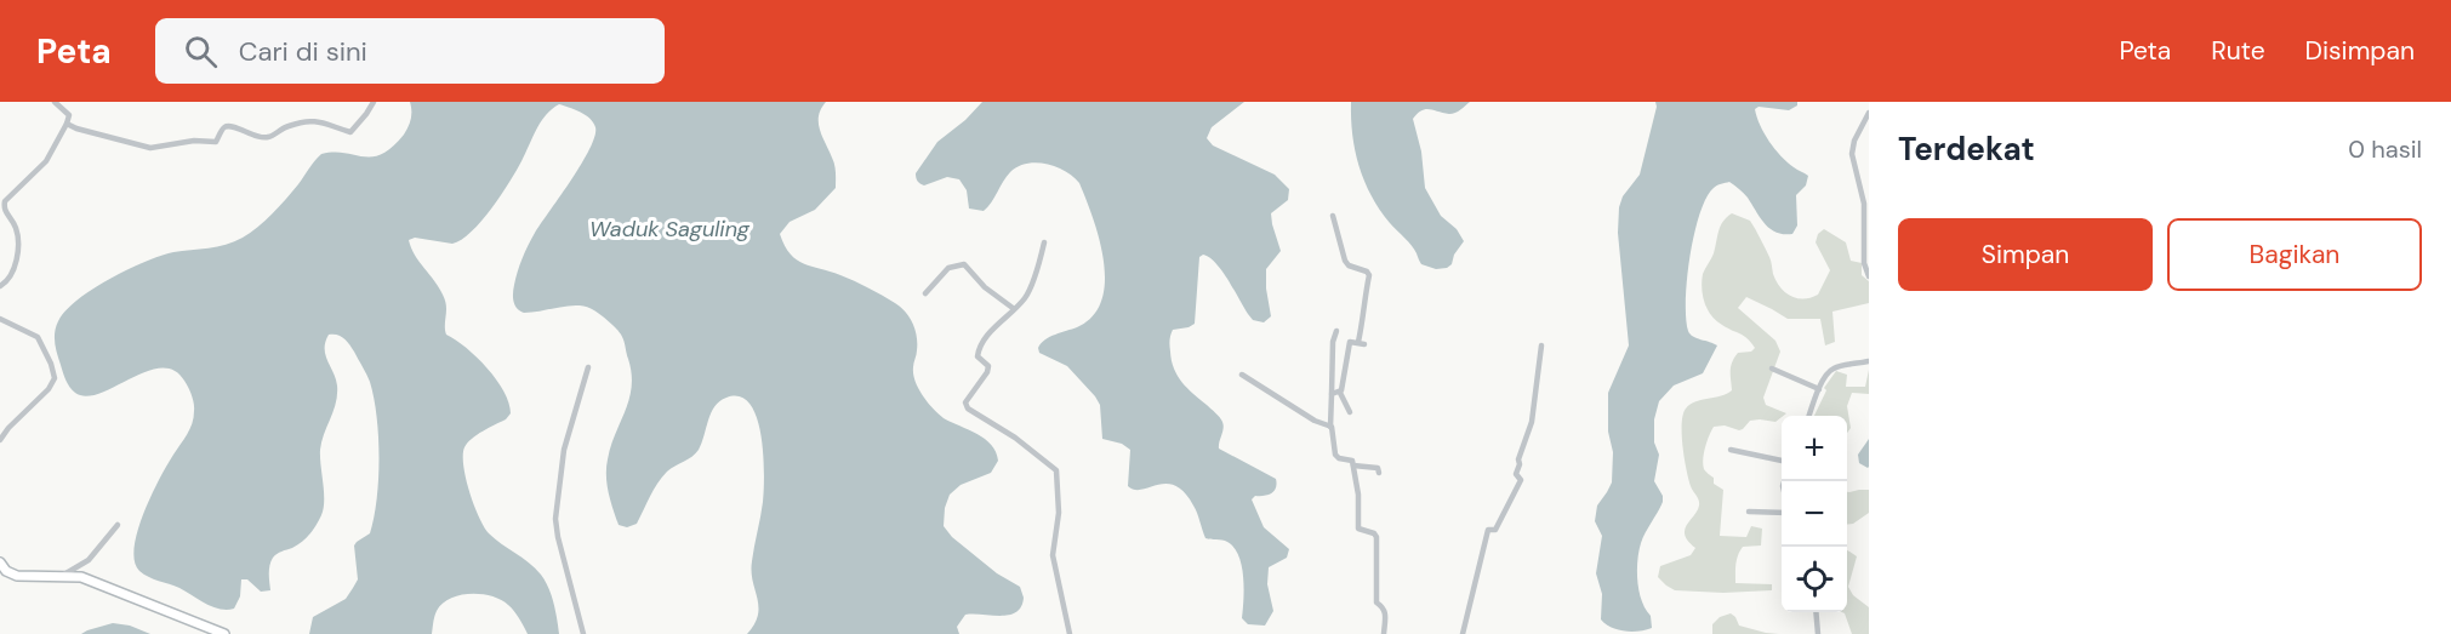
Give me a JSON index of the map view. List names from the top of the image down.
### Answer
{
  "water": ["Waduk Saguling"],
  "page": {
    "header": "Peta",
    "search": "Cari di sini",
    "nav": ["Peta", "Rute", "Disimpan"],
    "heading": ["Terdekat", "0 hasil"],
    "buttons": ["Simpan", "Bagikan"],
    "map_buttons": ["+", "−"]
  }
}
